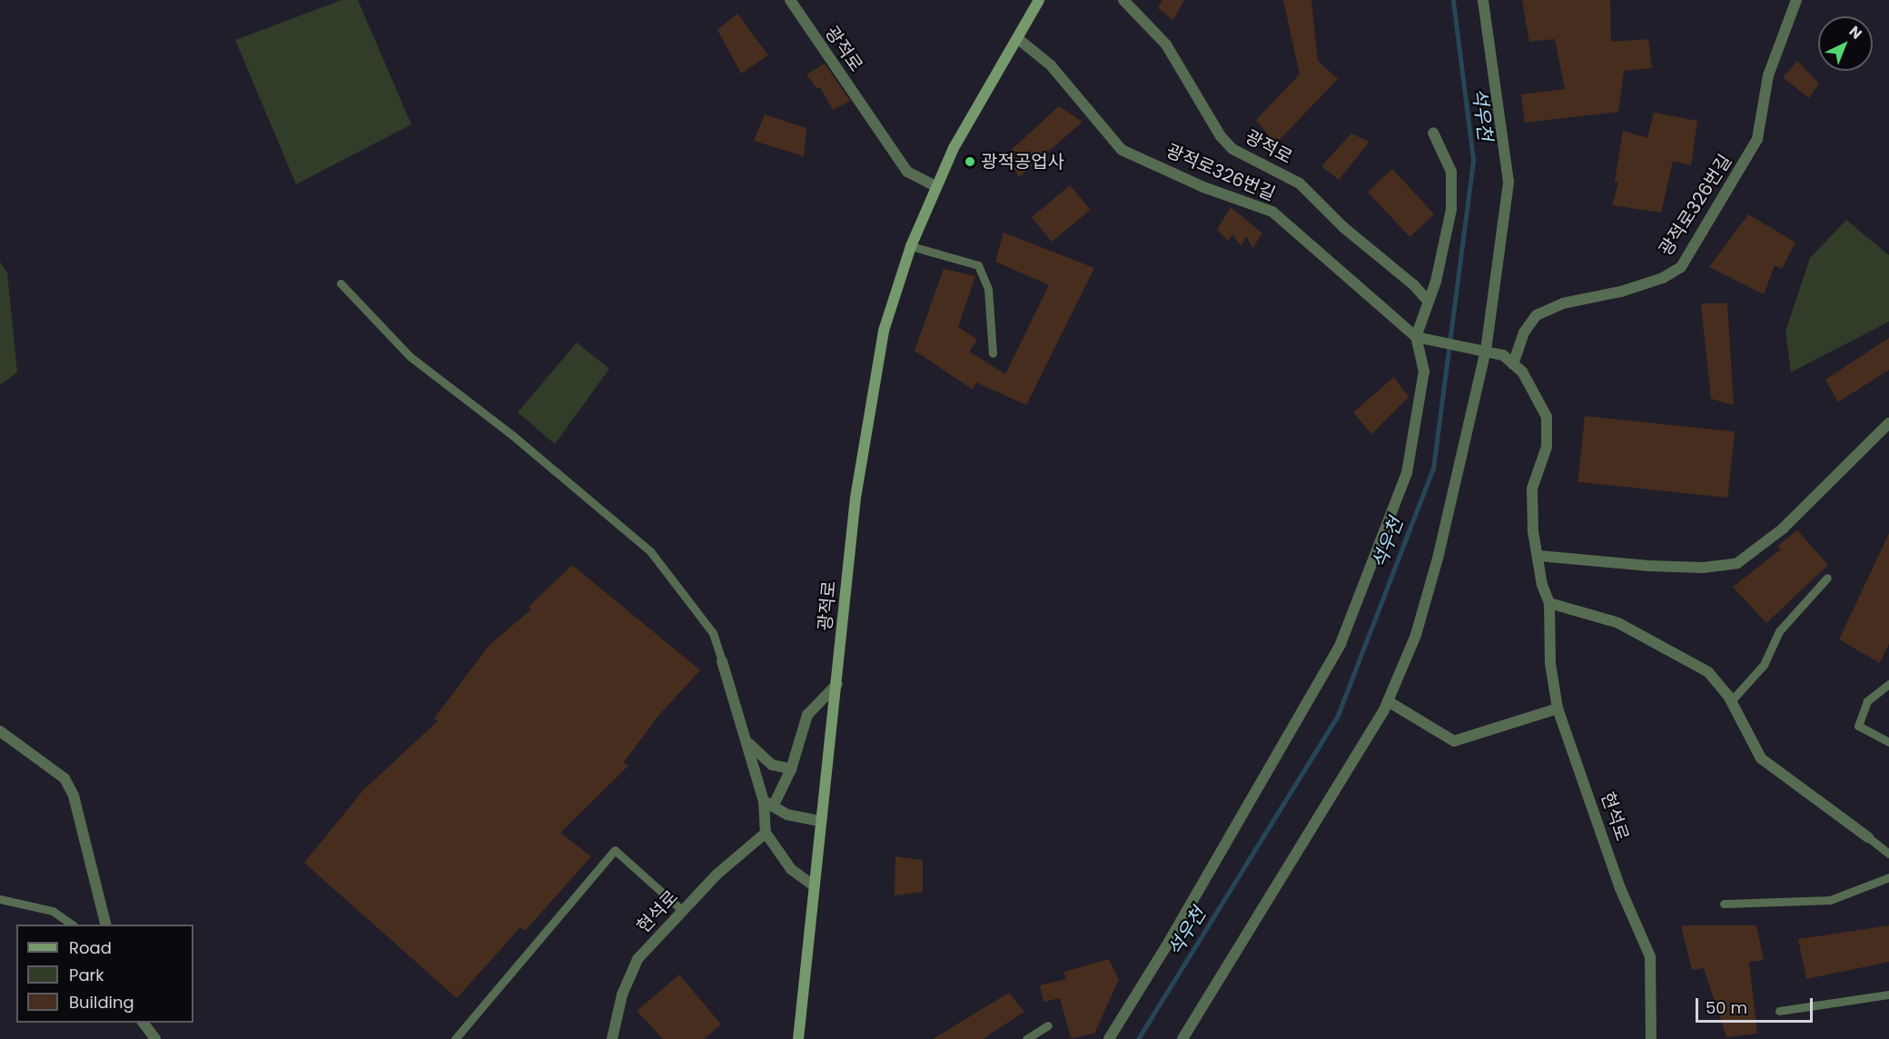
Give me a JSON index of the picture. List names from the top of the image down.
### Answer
{
  "streets": {
    "main road": ["광적로"],
    "street": ["광적로326번길", "현석로"]
  },
  "crossings": [
    ["광적로", "광적로326번길"]
  ],
  "water": ["석우천"],
  "places": ["광적공업사"],
  "legend": ["Road", "Park", "Building"],
  "scale_bar": "50 m",
  "north": "top right"
}
